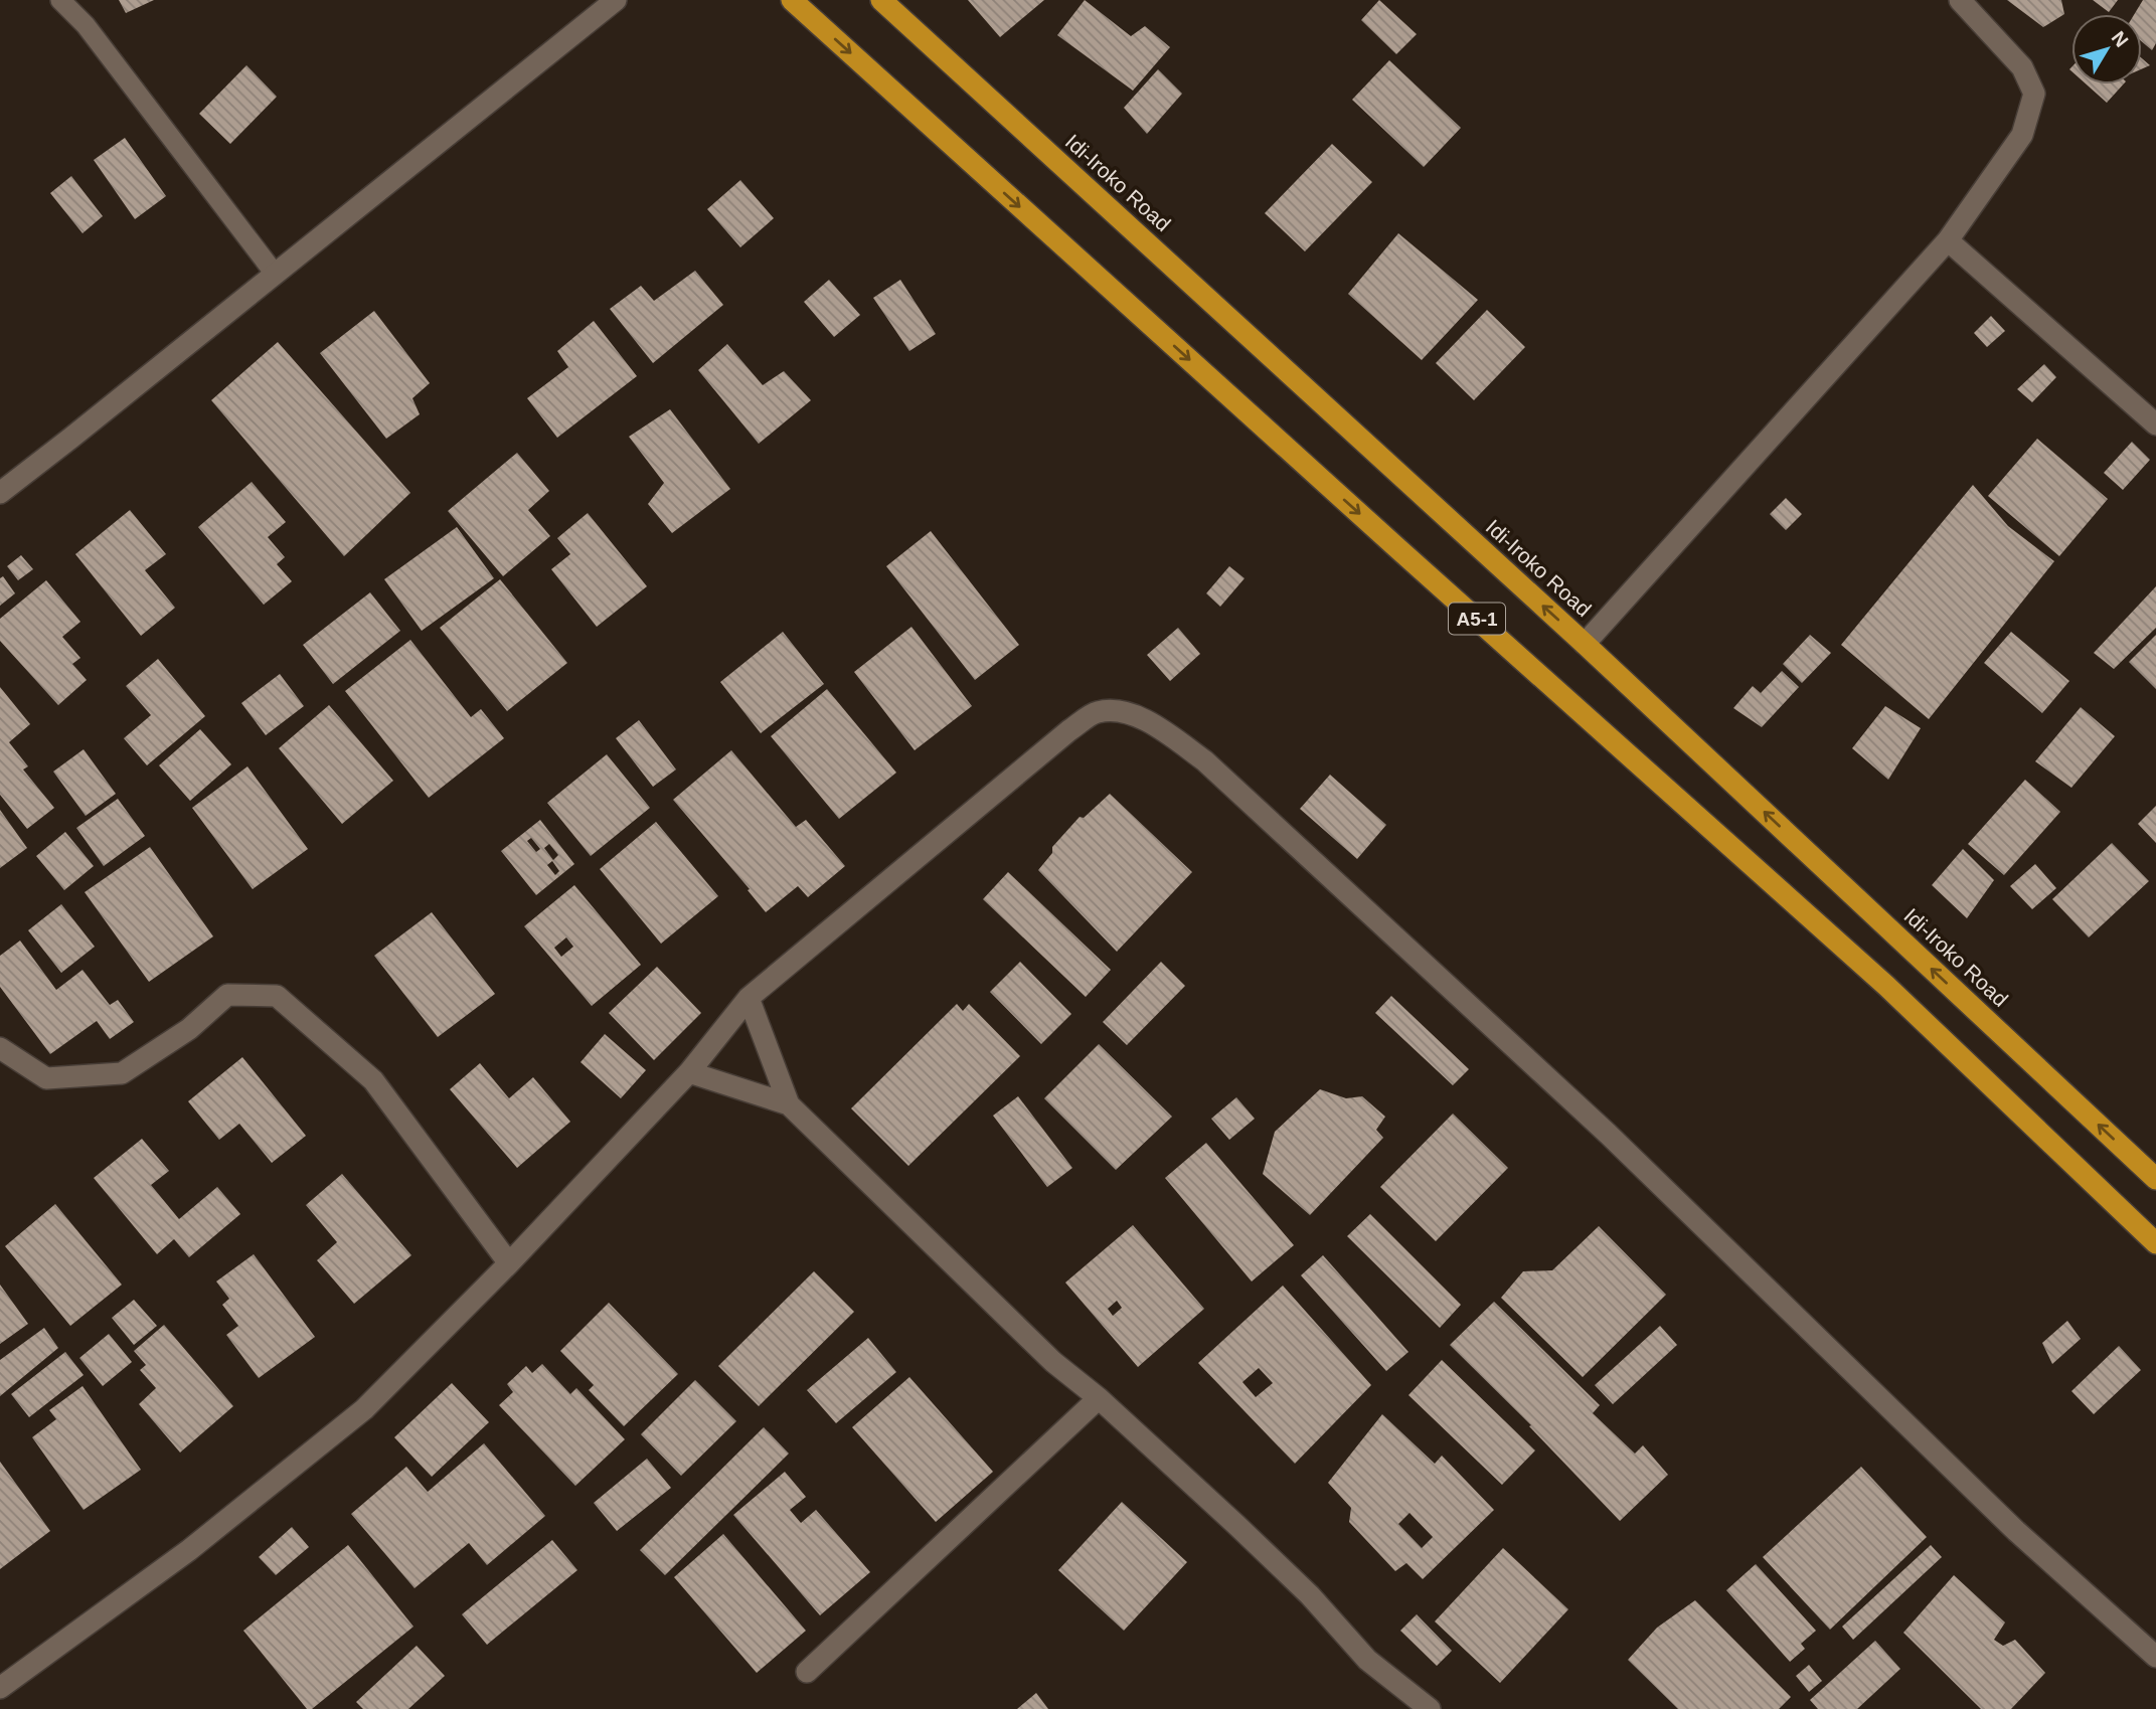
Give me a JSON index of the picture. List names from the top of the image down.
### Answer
{
  "streets": {
    "highway": ["Idi-Iroko Road", "A5-1"]
  },
  "north": "top right"
}
